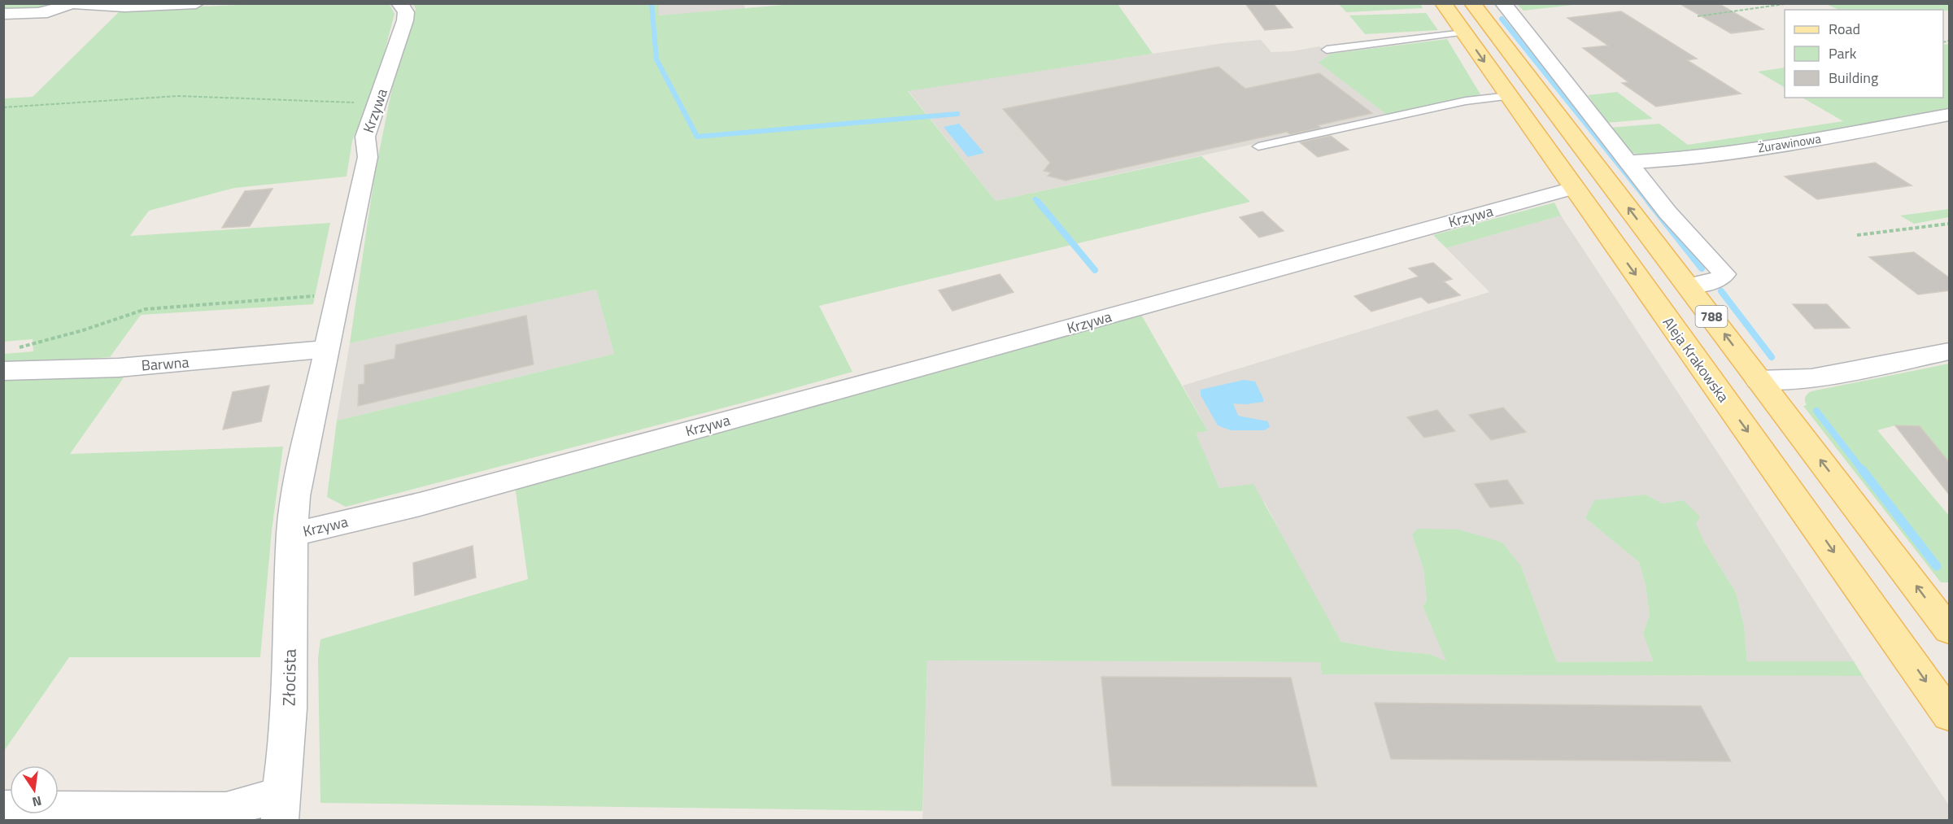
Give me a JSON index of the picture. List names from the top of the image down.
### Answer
{
  "streets": {
    "main road": ["788", "Aleja Krakowska"],
    "street": [
      "Krzywa",
      "Żurawinowa",
      "Barwna",
      "Złocista"
    ]
  },
  "crossings": [
    ["Krzywa", "Aleja Krakowska"],
    ["Krzywa", "Barwna"],
    ["Krzywa", "Złocista"]
  ],
  "legend": ["Road", "Park", "Building"],
  "north": "bottom"
}
